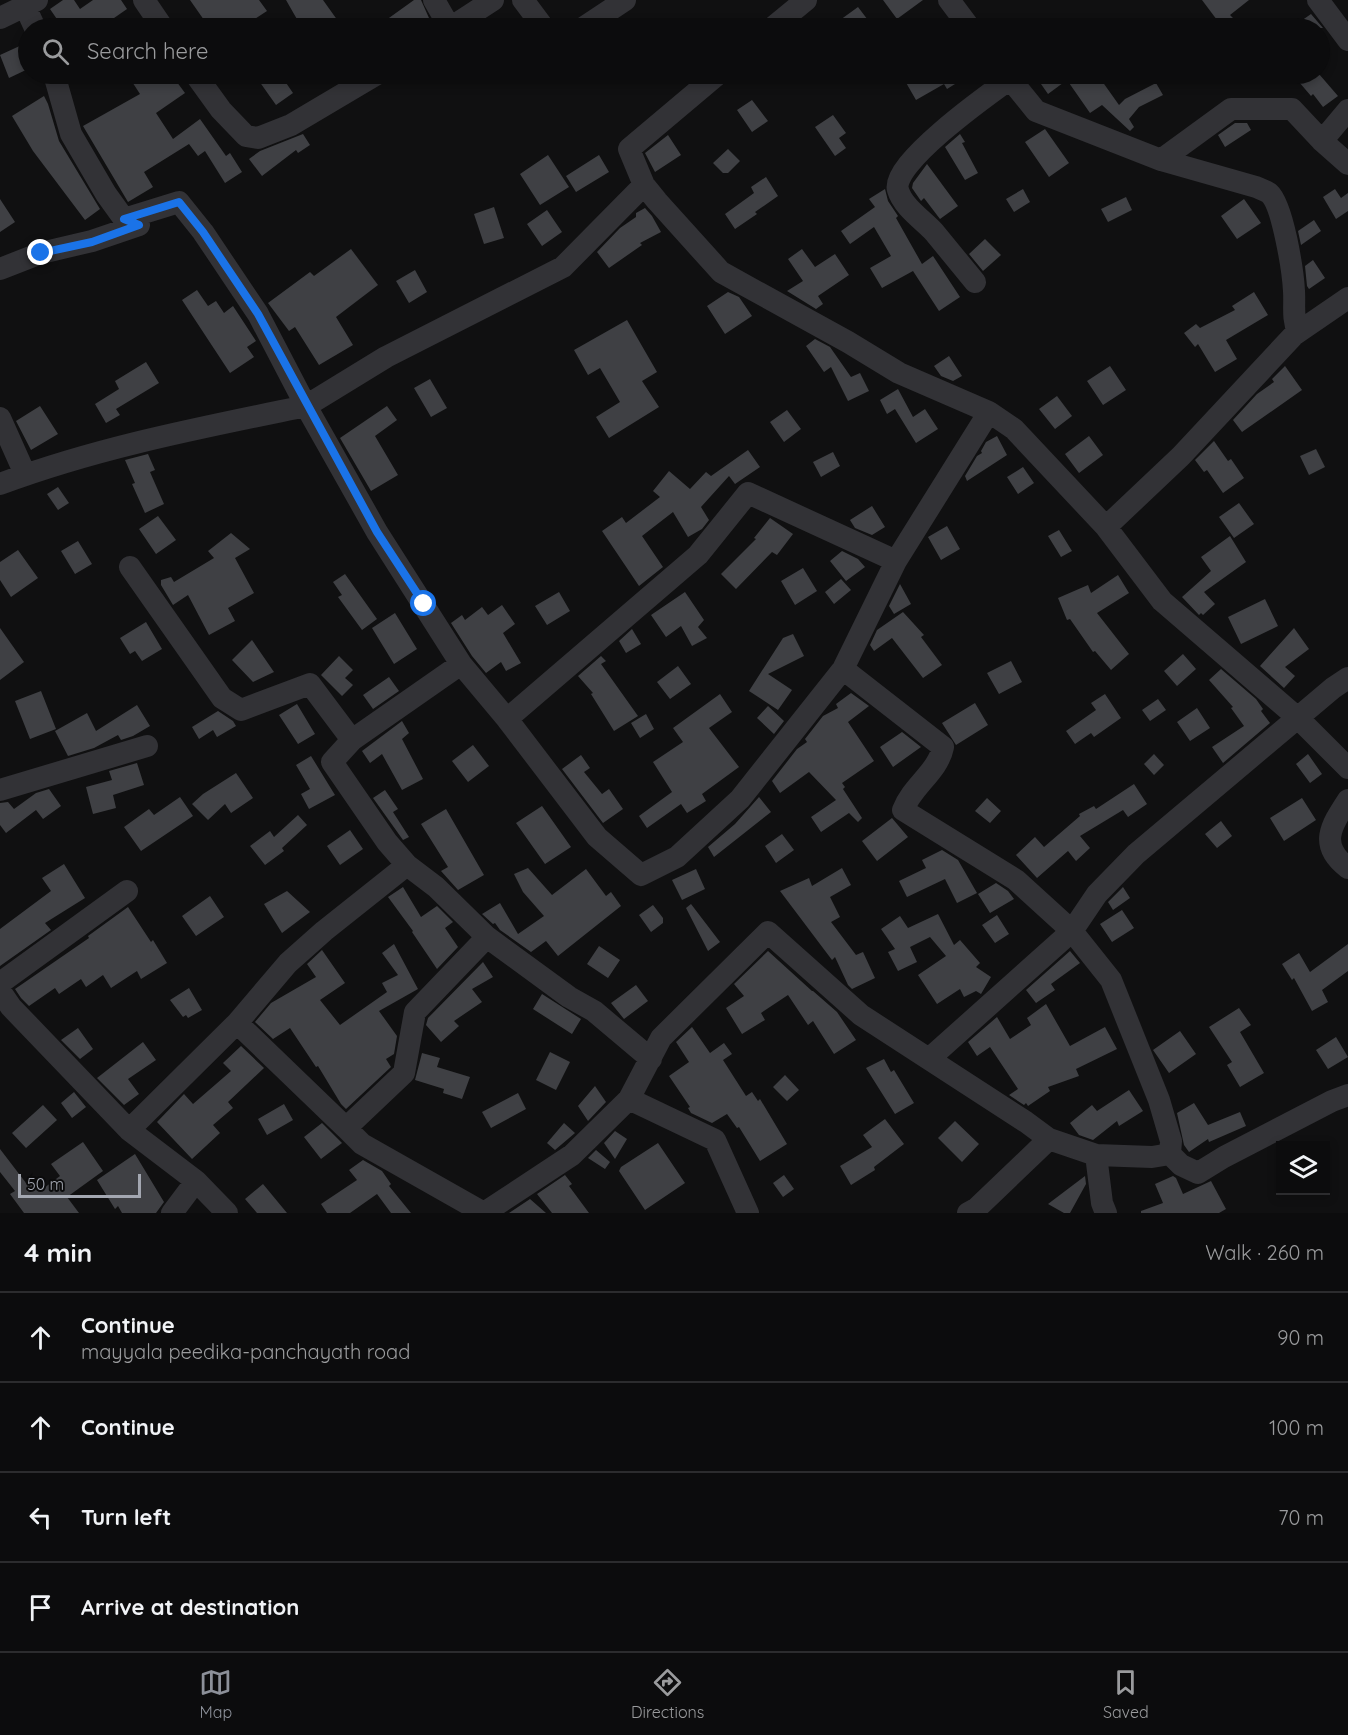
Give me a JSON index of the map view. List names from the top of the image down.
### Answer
{
  "scale_bar": "50 m",
  "page": {
    "search": "Search here",
    "scale": "50 m",
    "heading": ["4 min", "Walk · 260 m"],
    "list": [
      ["Continue", "mayyala peedika-panchayath road", "90 m"],
      ["Continue", "100 m"],
      ["Turn left", "70 m"],
      "Arrive at destination"
    ],
    "nav": ["Map", "Directions", "Saved"]
  }
}
